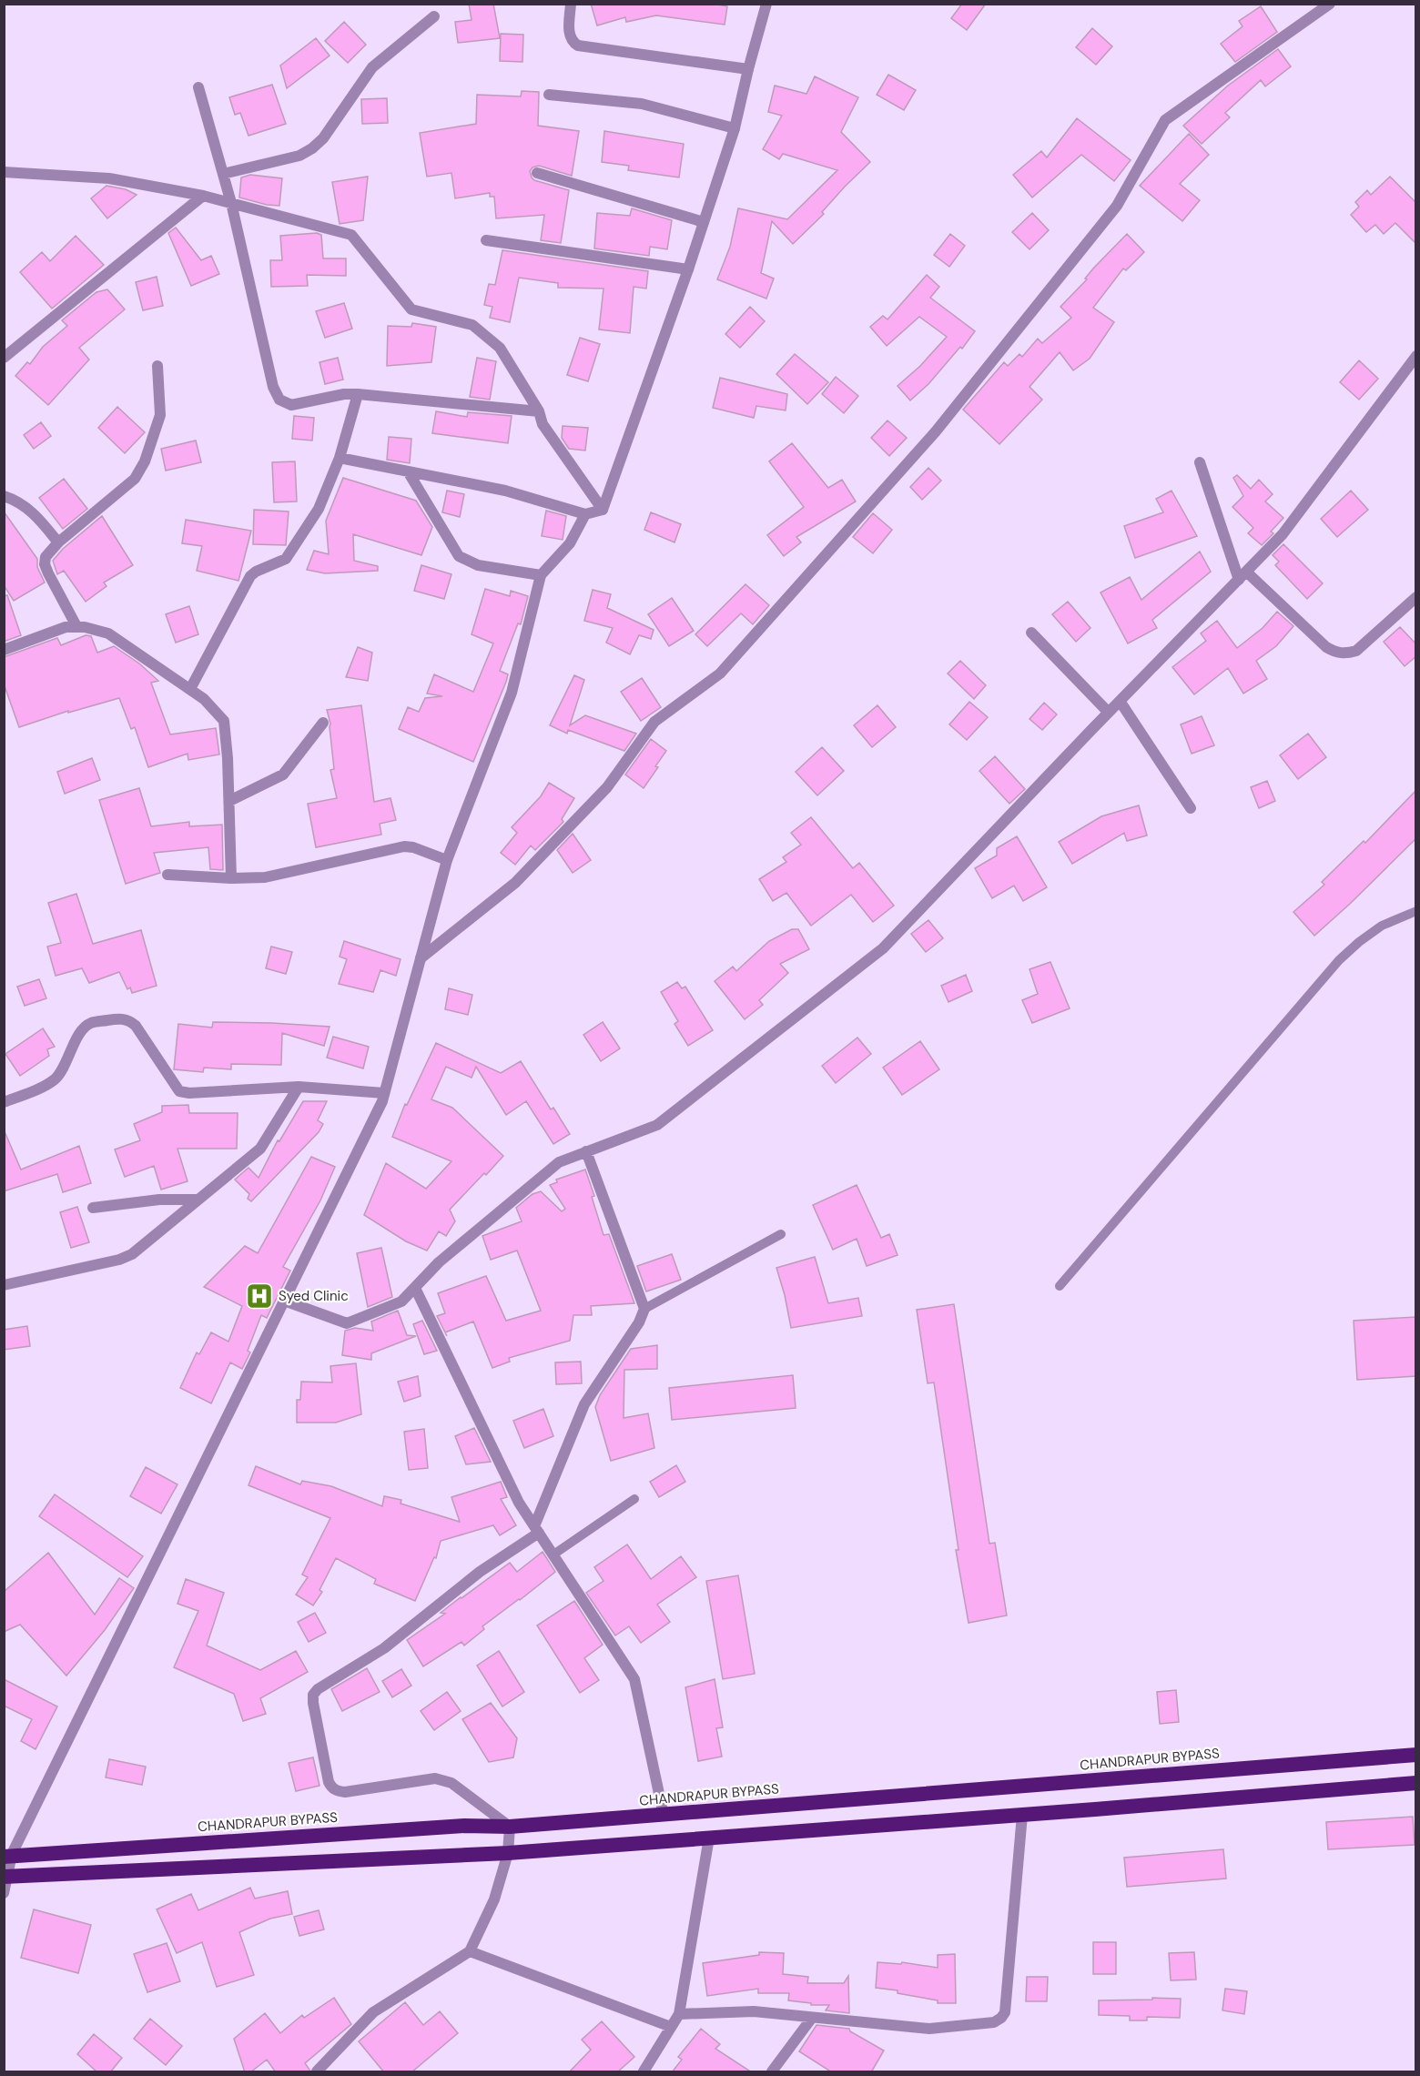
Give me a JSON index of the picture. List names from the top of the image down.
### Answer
{
  "streets": {
    "highway": ["CHANDRAPUR BYPASS"]
  },
  "places": {
    "hospital": ["Syed Clinic"]
  }
}
